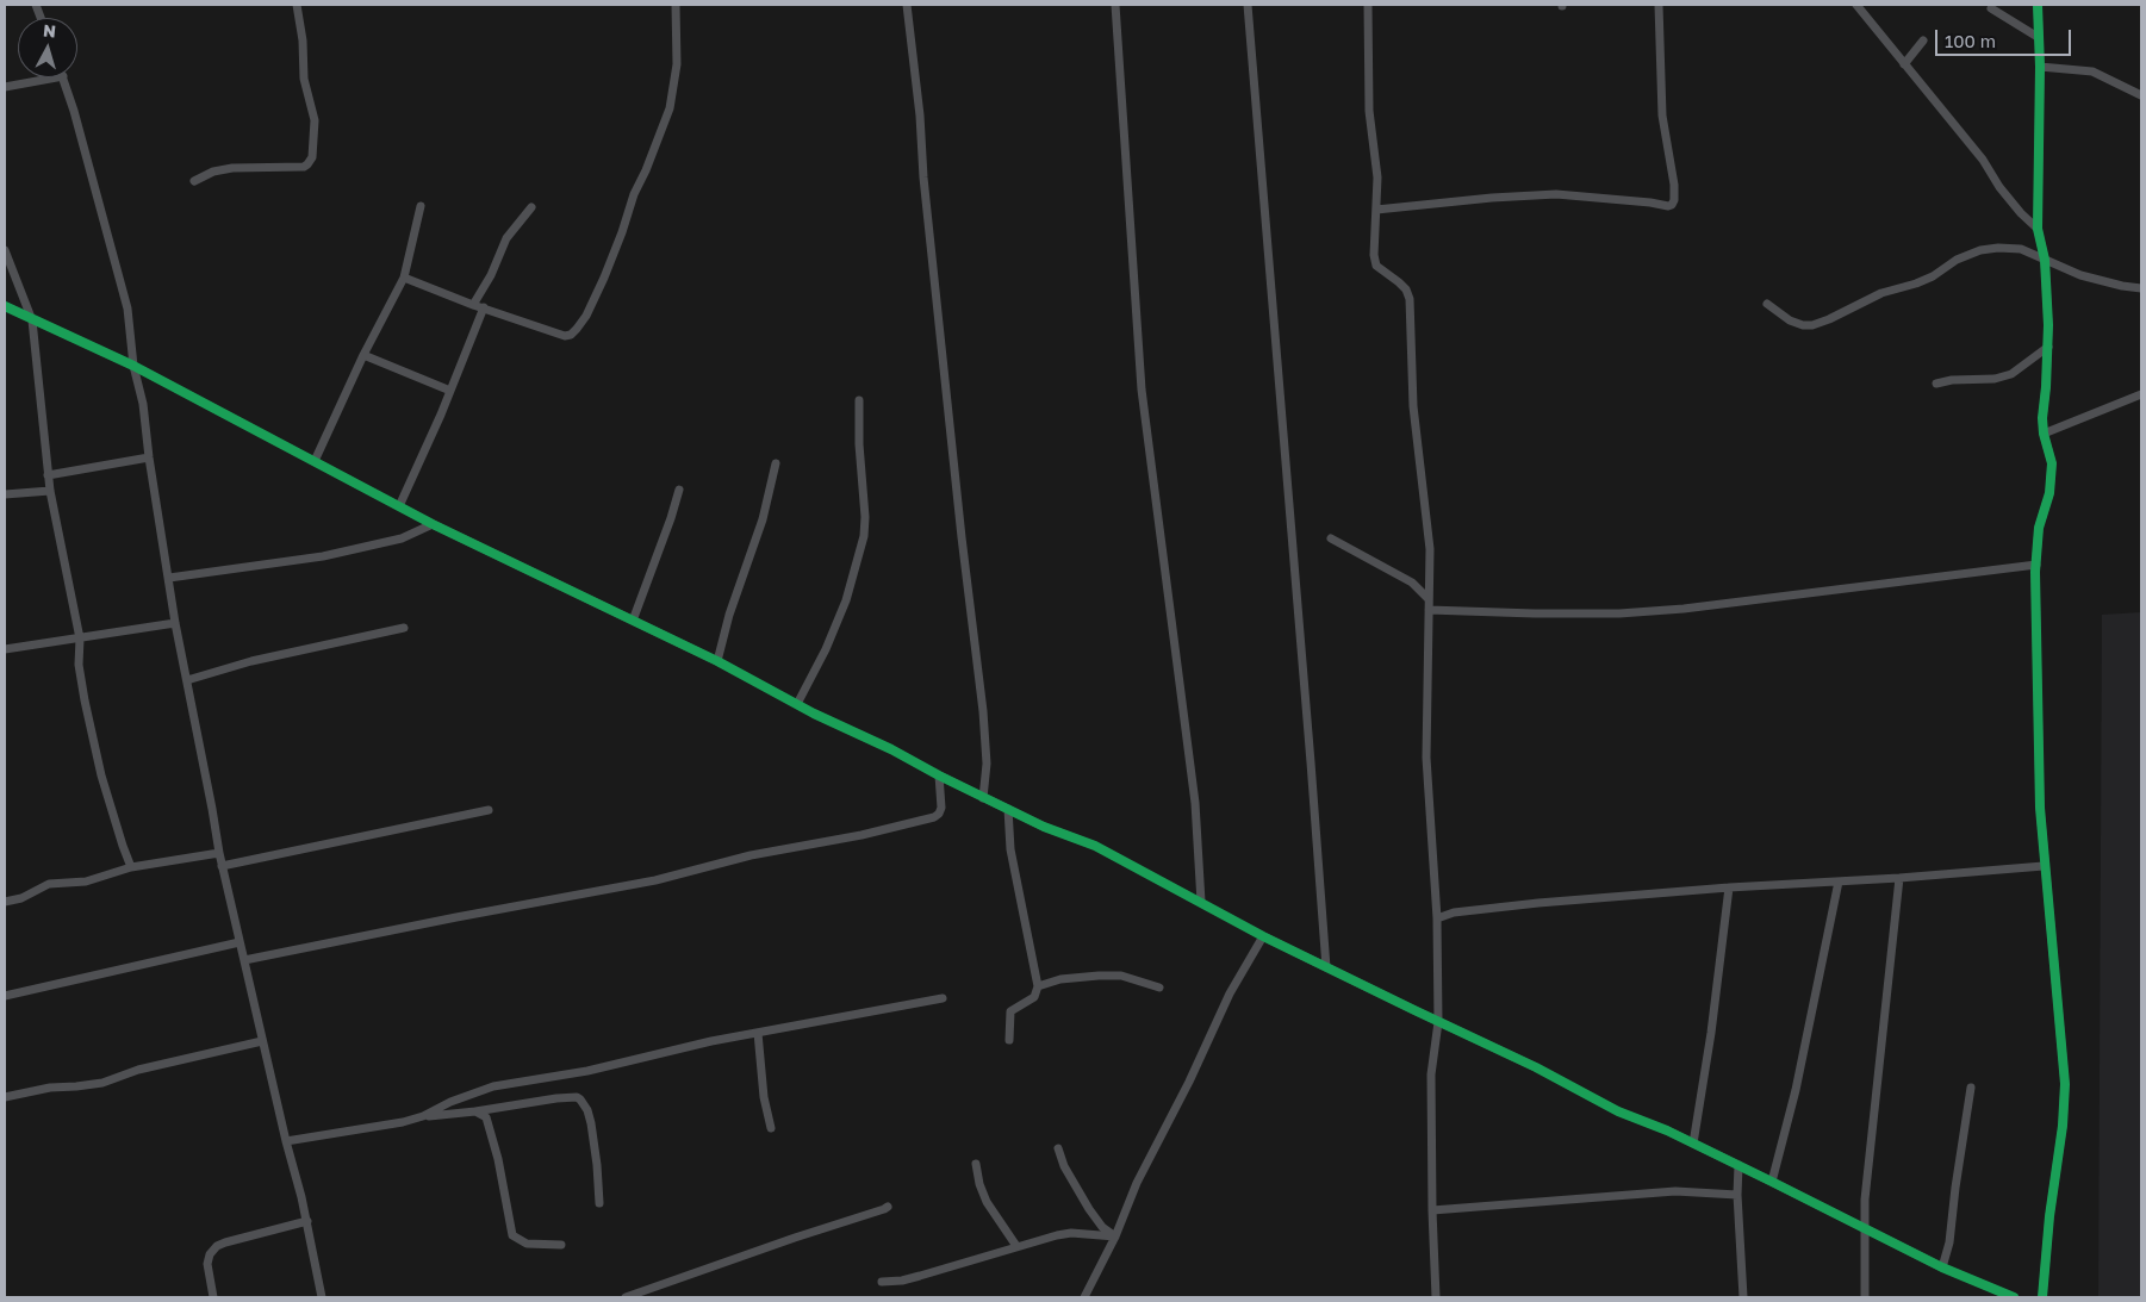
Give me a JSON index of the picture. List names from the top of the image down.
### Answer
{
  "scale_bar": "100 m",
  "north": "top"
}
